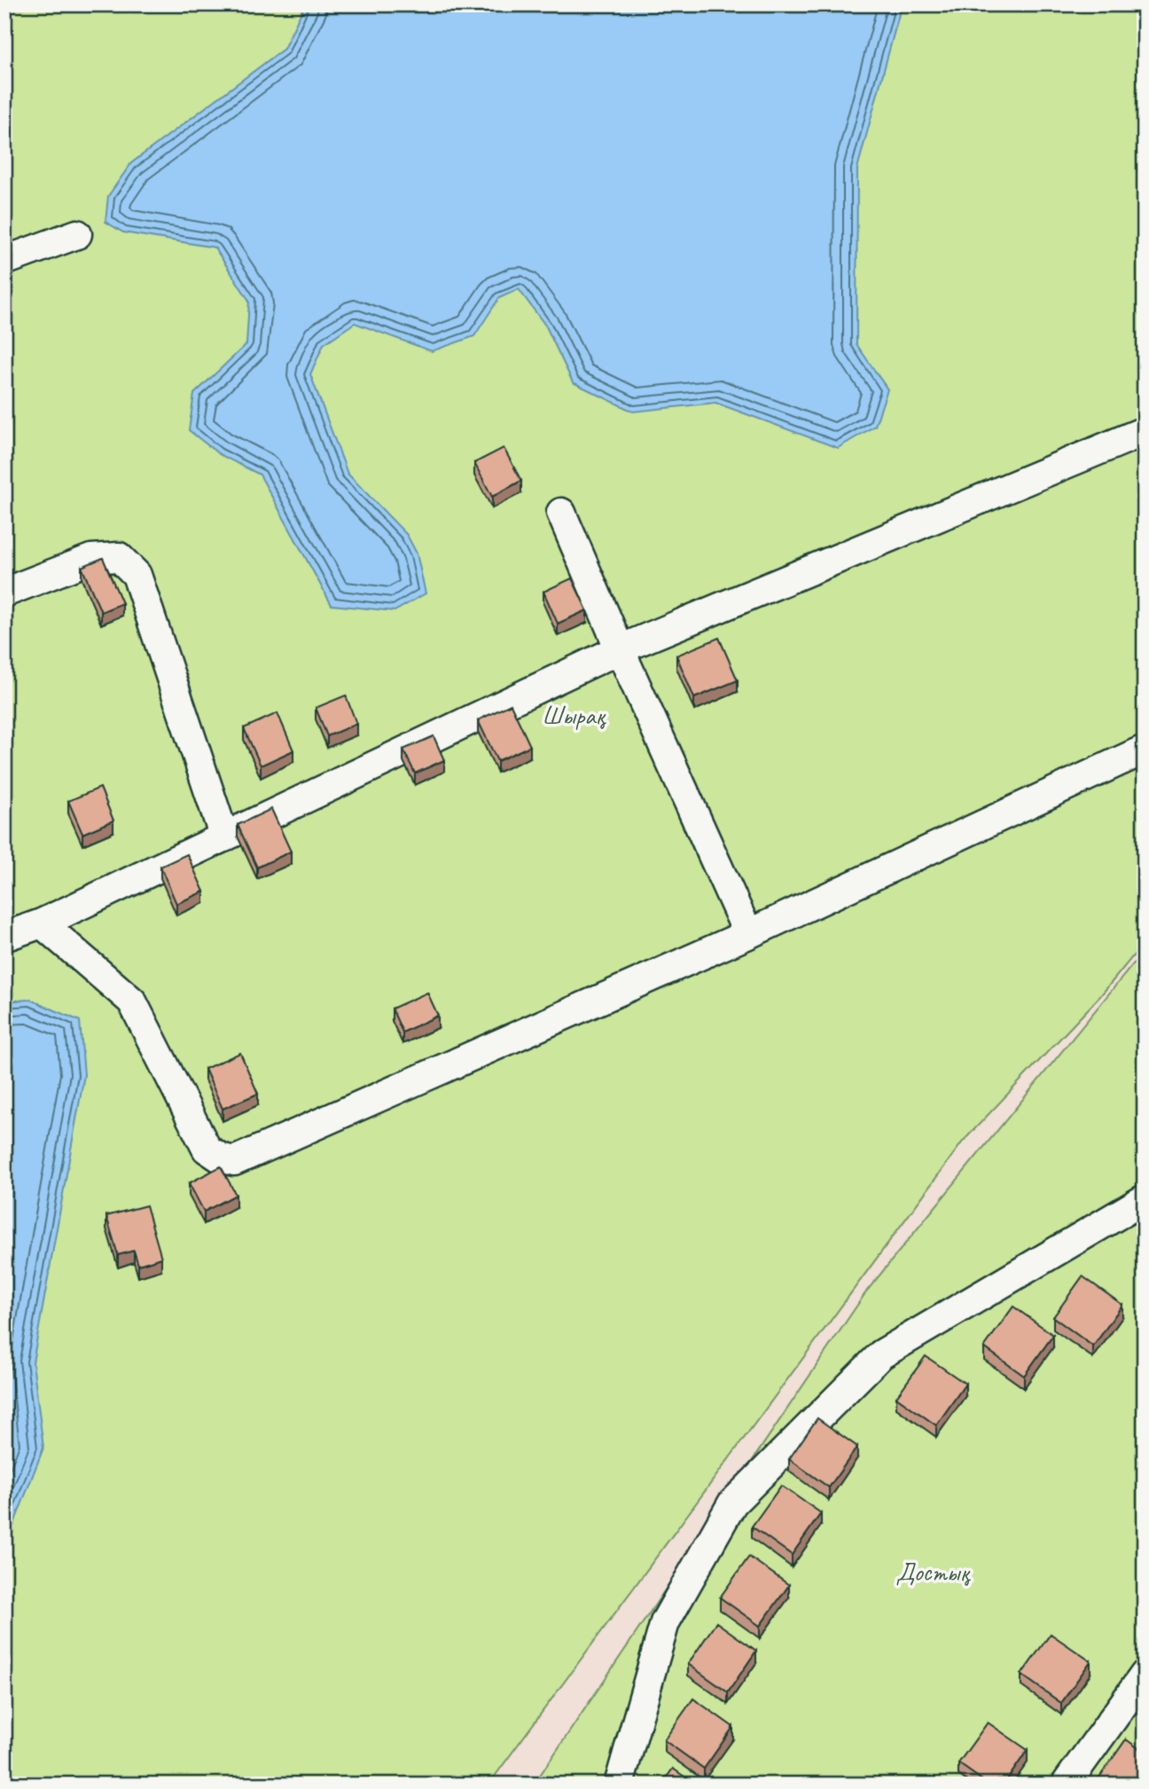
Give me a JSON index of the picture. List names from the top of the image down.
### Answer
{
  "parks": ["Шырақ", "Достық"]
}
